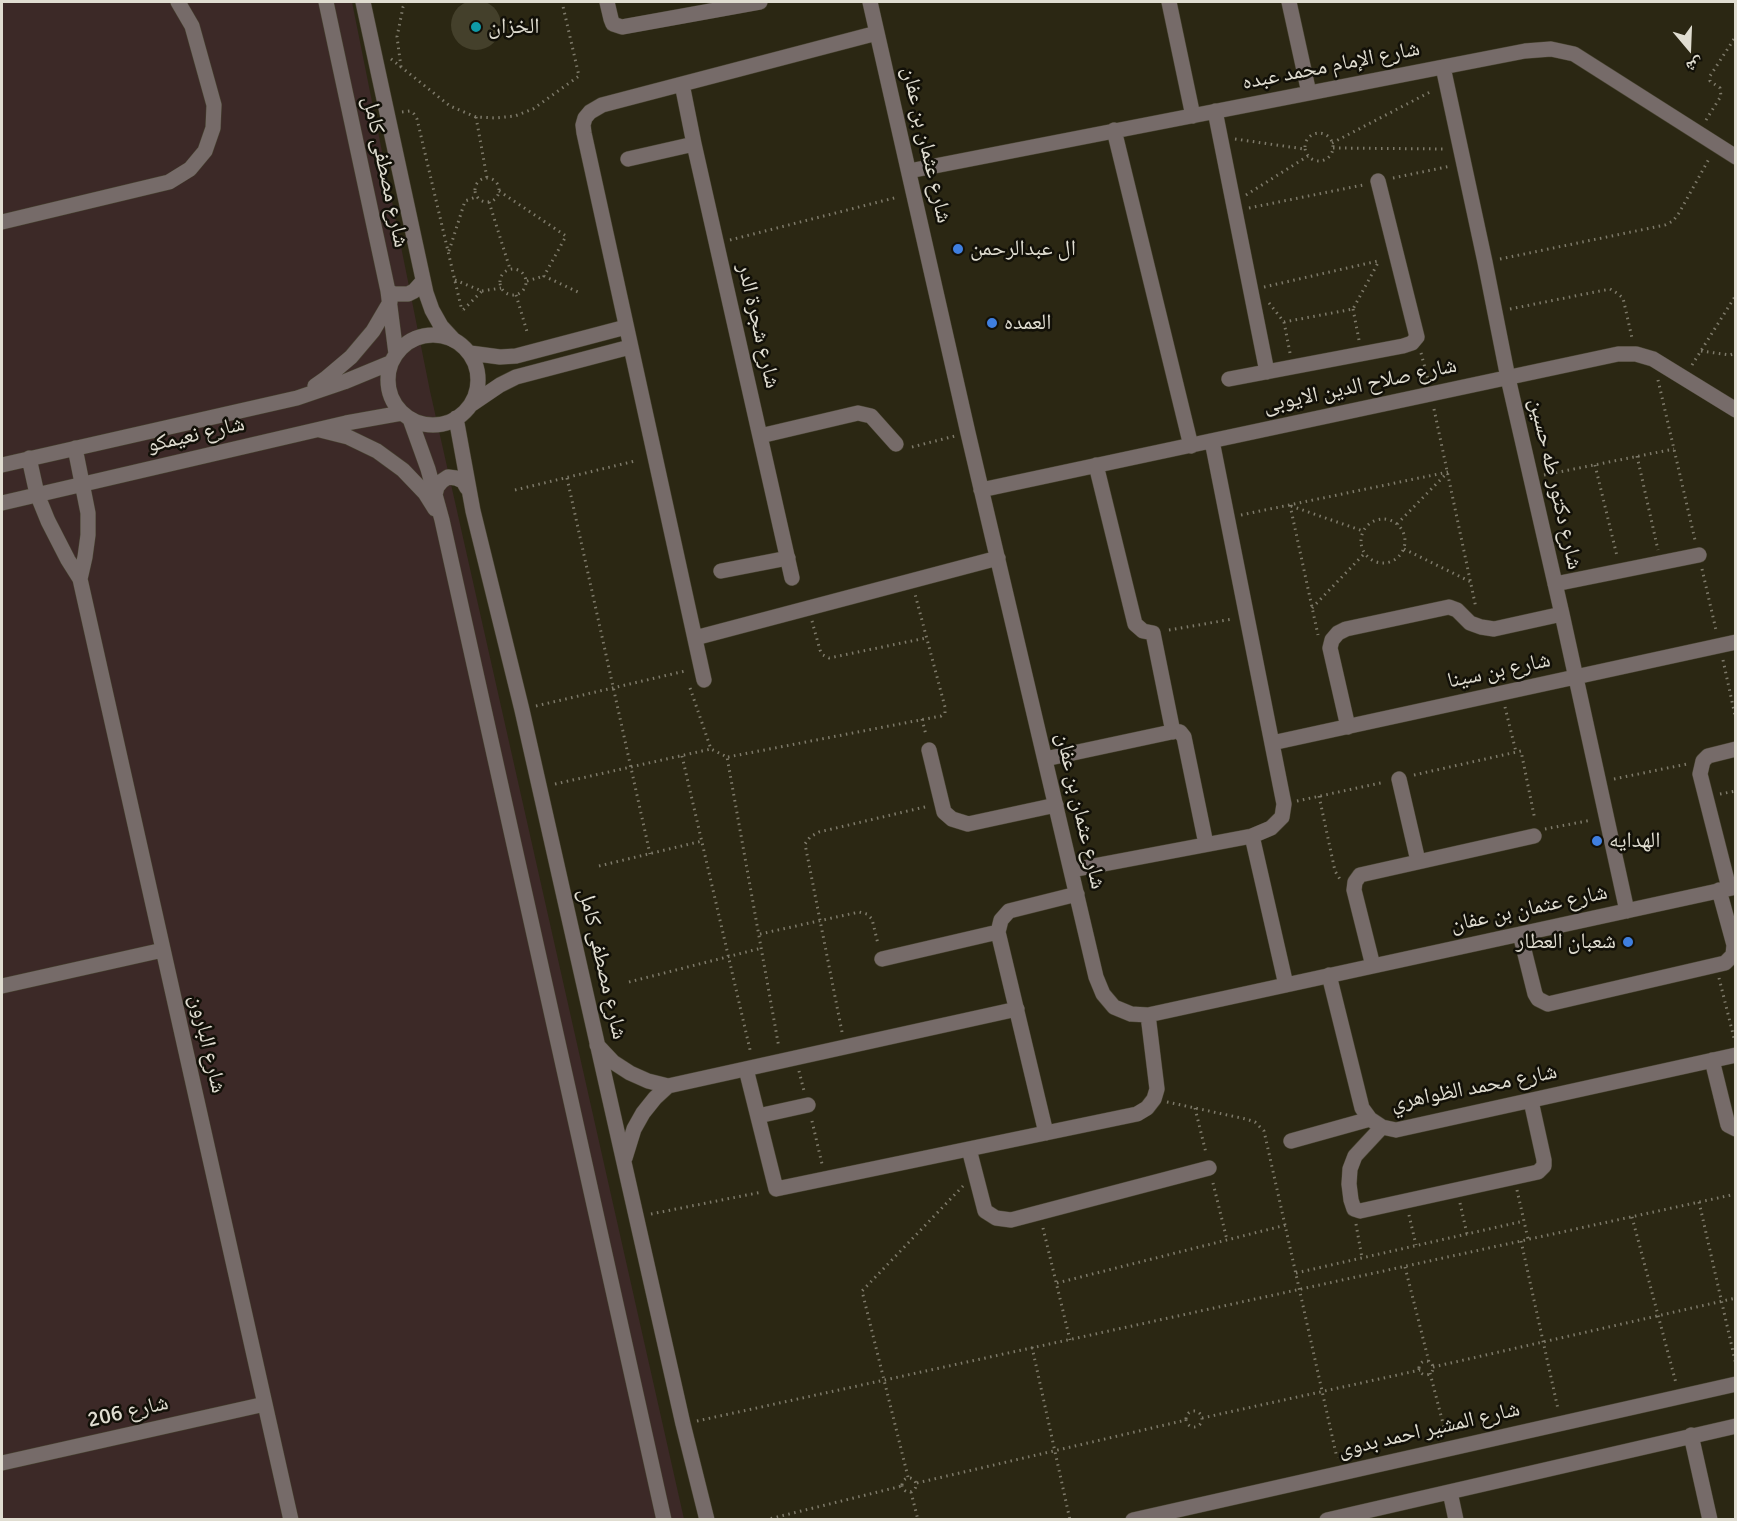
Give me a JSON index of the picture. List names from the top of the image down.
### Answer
{
  "streets": {
    "street": [
      "شارع الإمام محمد عبده",
      "شارع عثمان بن عفان",
      "شارع مصطفى كامل",
      "شارع شجرة الدر",
      "شارع صلاح الدين الايوبى",
      "شارع نعيمكو",
      "شارع دكتور طه حسين",
      "شارع بن سينا",
      "شارع البارون",
      "شارع محمد الظواهري",
      "شارع 206",
      "شارع المشير احمد بدوى"
    ]
  },
  "crossings": [
    ["شارع الإمام محمد عبده", "شارع عثمان بن عفان"],
    ["شارع الإمام محمد عبده", "شارع دكتور طه حسين"],
    ["شارع عثمان بن عفان", "شارع صلاح الدين الايوبى"],
    ["شارع عثمان بن عفان", "شارع دكتور طه حسين"],
    ["شارع عثمان بن عفان", "شارع محمد الظواهري"],
    ["شارع مصطفى كامل", "شارع نعيمكو"],
    ["شارع صلاح الدين الايوبى", "شارع دكتور طه حسين"],
    ["شارع نعيمكو", "شارع البارون"],
    ["شارع دكتور طه حسين", "شارع بن سينا"],
    ["شارع البارون", "شارع 206"]
  ],
  "places": [
    "الخزان",
    "ال عبدالرحمن",
    "العمده",
    "الهدايه",
    "شعبان العطار"
  ],
  "north": "bottom"
}
